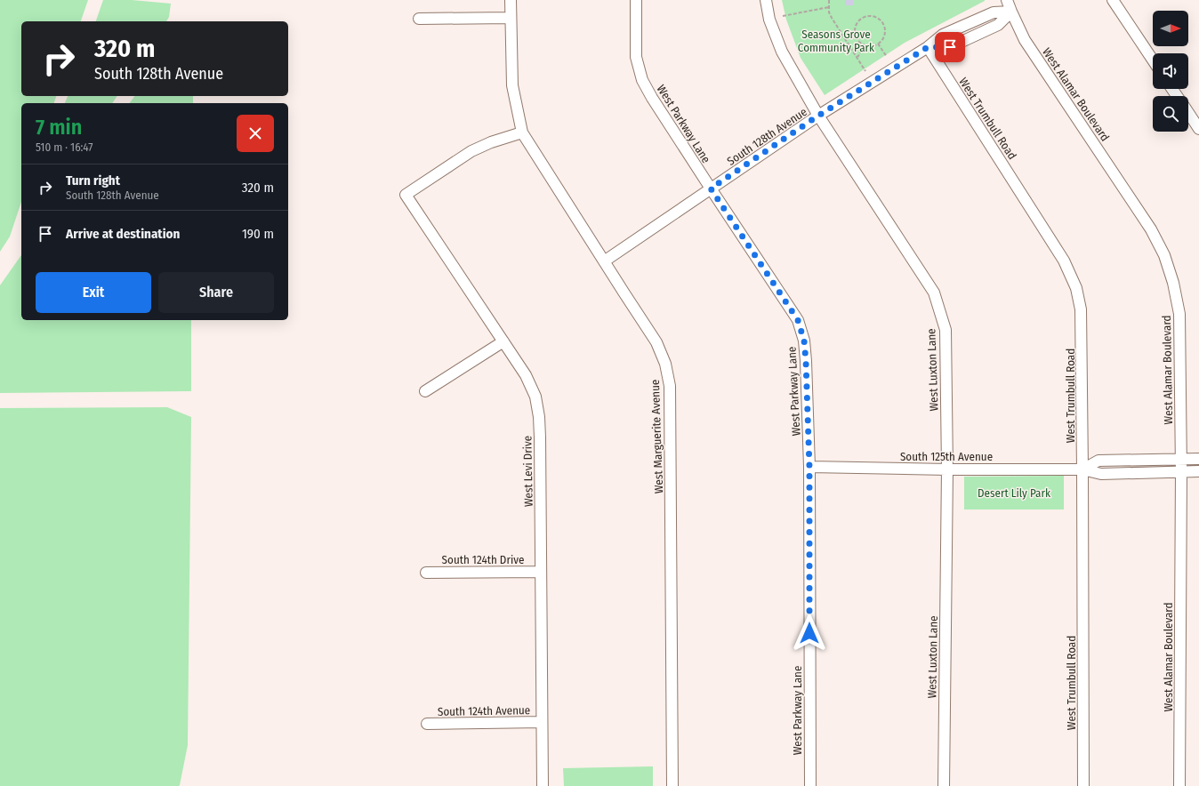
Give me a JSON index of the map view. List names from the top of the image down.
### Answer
{
  "streets": {
    "street": [
      "West Alamar Boulevard",
      "West Trumbull Road",
      "West Parkway Lane",
      "South 128th Avenue",
      "West Luxton Lane",
      "West Marguerite Avenue",
      "South 125th Avenue",
      "West Levi Drive",
      "South 124th Drive",
      "South 124th Avenue"
    ]
  },
  "crossings": [
    ["West Alamar Boulevard", "South 125th Avenue"],
    ["West Trumbull Road", "South 128th Avenue"],
    ["West Trumbull Road", "South 125th Avenue"],
    ["West Parkway Lane", "South 128th Avenue"],
    ["West Parkway Lane", "South 125th Avenue"],
    ["South 128th Avenue", "West Luxton Lane"],
    ["South 128th Avenue", "West Marguerite Avenue"],
    ["West Luxton Lane", "South 125th Avenue"],
    ["West Marguerite Avenue", "West Levi Drive"],
    ["West Levi Drive", "South 124th Drive"],
    ["West Levi Drive", "South 124th Avenue"]
  ],
  "parks": ["Seasons Grove Community Park", "Desert Lily Park"],
  "north": "right",
  "page": {
    "turn": ["320 m", "South 128th Avenue"],
    "heading": ["7 min", "510 m · 16:47"],
    "list": [
      {
        "name": "Turn right",
        "note": "South 128th Avenue",
        "value": "320 m"
      },
      {
        "name": "Arrive at destination",
        "value": "190 m"
      }
    ],
    "buttons": ["Exit", "Share"]
  }
}
